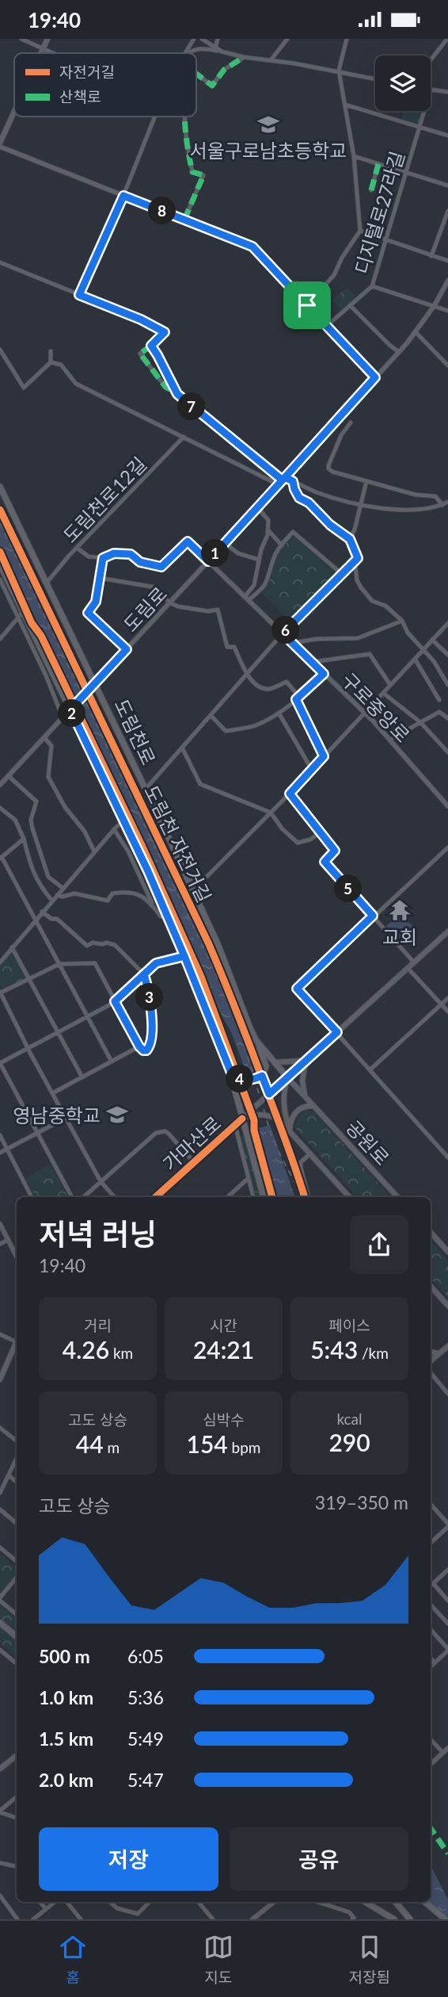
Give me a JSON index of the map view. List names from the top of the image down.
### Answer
{
  "streets": {
    "main road": ["도림천로", "공원로", "가마산로"],
    "street": [
      "디지털로27라길",
      "도림천로12길",
      "도림로",
      "구로중앙로"
    ],
    "cycle path": ["도림천 자전거길"]
  },
  "crossings": [
    ["도림천로12길", "도림천로"],
    ["도림로", "구로중앙로"],
    ["도림로", "도림천로"],
    ["도림천로", "공원로"],
    ["도림천로", "가마산로"],
    ["공원로", "가마산로"]
  ],
  "places": {
    "school or university": ["서울구로남초등학교", "영남중학교"],
    "temple": ["교회"]
  },
  "legend": ["자전거길", "산책로"],
  "page": {
    "status": "19:40",
    "pins": [
      "8",
      "7",
      "1",
      "6",
      "2",
      "5",
      "3",
      "4"
    ],
    "heading": ["저녁 러닝", "19:40"],
    "stats": [
      ["거리", "4.26 km"],
      ["시간", "24:21"],
      ["페이스", "5:43 /km"],
      ["고도 상승", "44 m"],
      ["심박수", "154 bpm"],
      ["kcal", "290"]
    ],
    "chart": ["고도 상승", "319–350 m"],
    "list": [
      {
        "name": "500 m",
        "note": "6:05"
      },
      {
        "name": "1.0 km",
        "note": "5:36"
      },
      {
        "name": "1.5 km",
        "note": "5:49"
      },
      {
        "name": "2.0 km",
        "note": "5:47"
      }
    ],
    "buttons": ["저장", "공유"],
    "tabs": ["홈", "지도", "저장됨"]
  }
}
